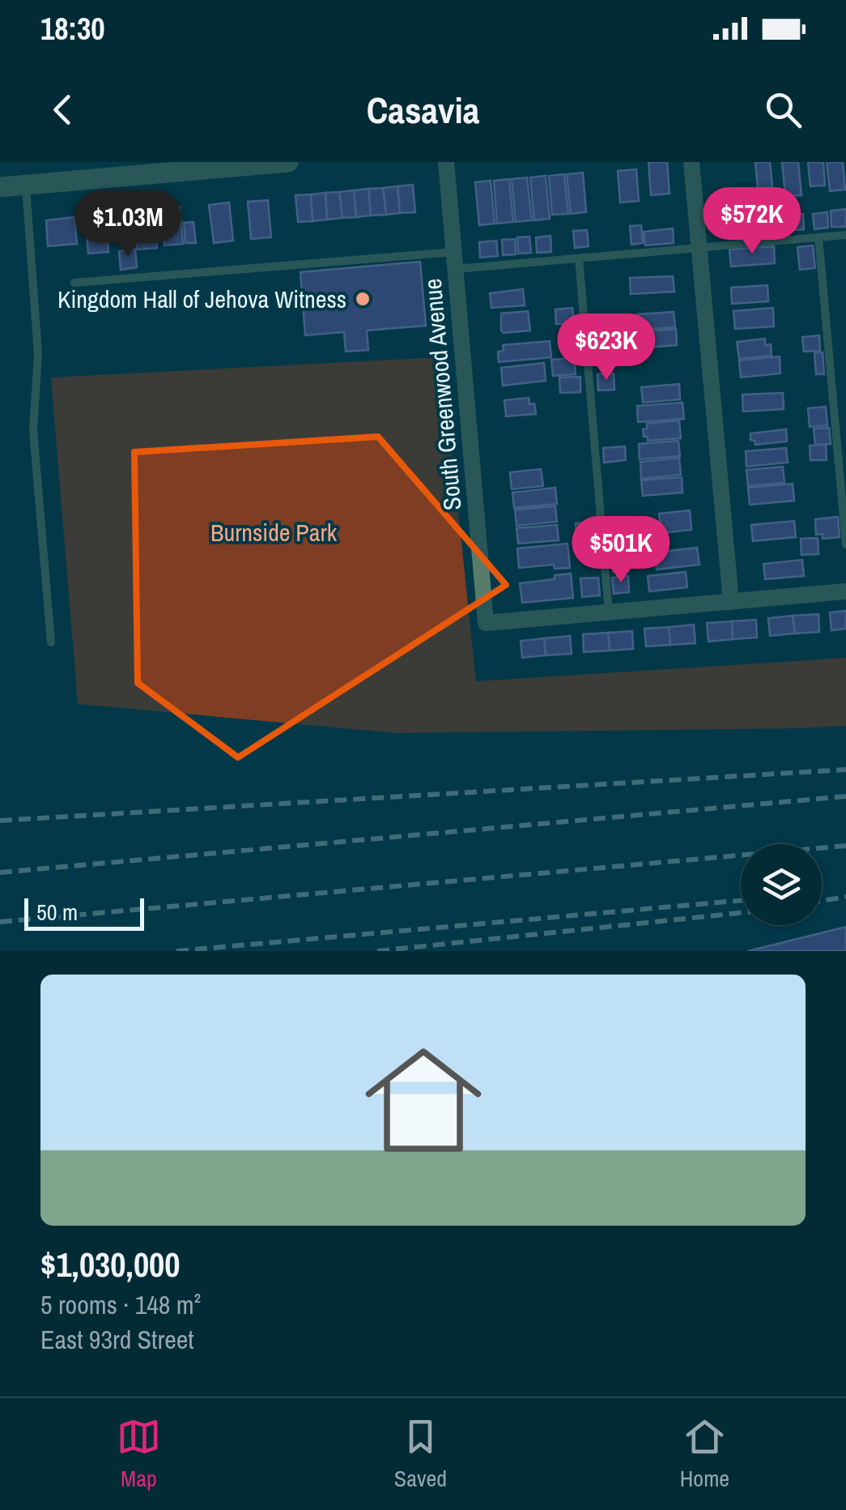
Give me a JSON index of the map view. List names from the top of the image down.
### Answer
{
  "streets": {
    "street": ["South Greenwood Avenue"]
  },
  "parks": ["Burnside Park"],
  "places": ["Kingdom Hall of Jehova Witness"],
  "scale_bar": "50 m",
  "page": {
    "status": "18:30",
    "header": "Casavia",
    "price": [
      "$572K",
      "$1.03M",
      "$623K",
      "$501K"
    ],
    "scale": "50 m",
    "list": [
      {
        "name": "$1,030,000",
        "note": "5 rooms · 148 m² · East 93rd Street"
      }
    ],
    "tabs": ["Map", "Saved", "Home"]
  }
}
